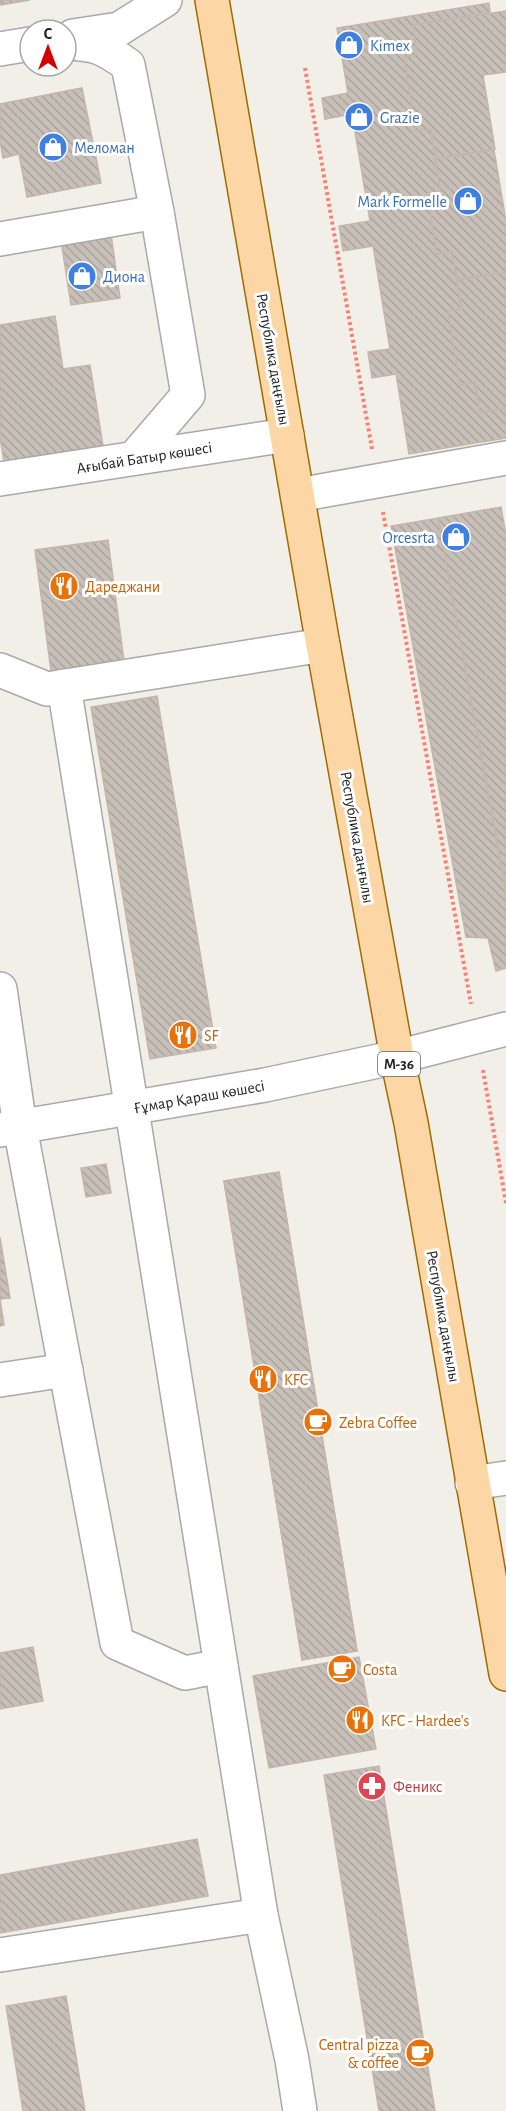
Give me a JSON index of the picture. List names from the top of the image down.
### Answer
{
  "streets": {
    "main road": ["Республика даңғылы", "M-36"],
    "street": ["Ағыбай Батыр көшесі", "Ғұмар Қараш көшесі"]
  },
  "crossings": [
    ["Республика даңғылы", "Ағыбай Батыр көшесі"],
    ["Республика даңғылы", "Ғұмар Қараш көшесі"]
  ],
  "places": {
    "shop": [
      "Kimex",
      "Grazie",
      "Меломан",
      "Mark Formelle",
      "Диона",
      "Orcesrta"
    ],
    "restaurant": [
      "Дареджани",
      "SF",
      "KFC",
      "KFC - Hardee's"
    ],
    "cafe": ["Zebra Coffee", "Costa", "Central pizza & coffee"],
    "pharmacy": ["Феникс"]
  },
  "north": "top"
}
